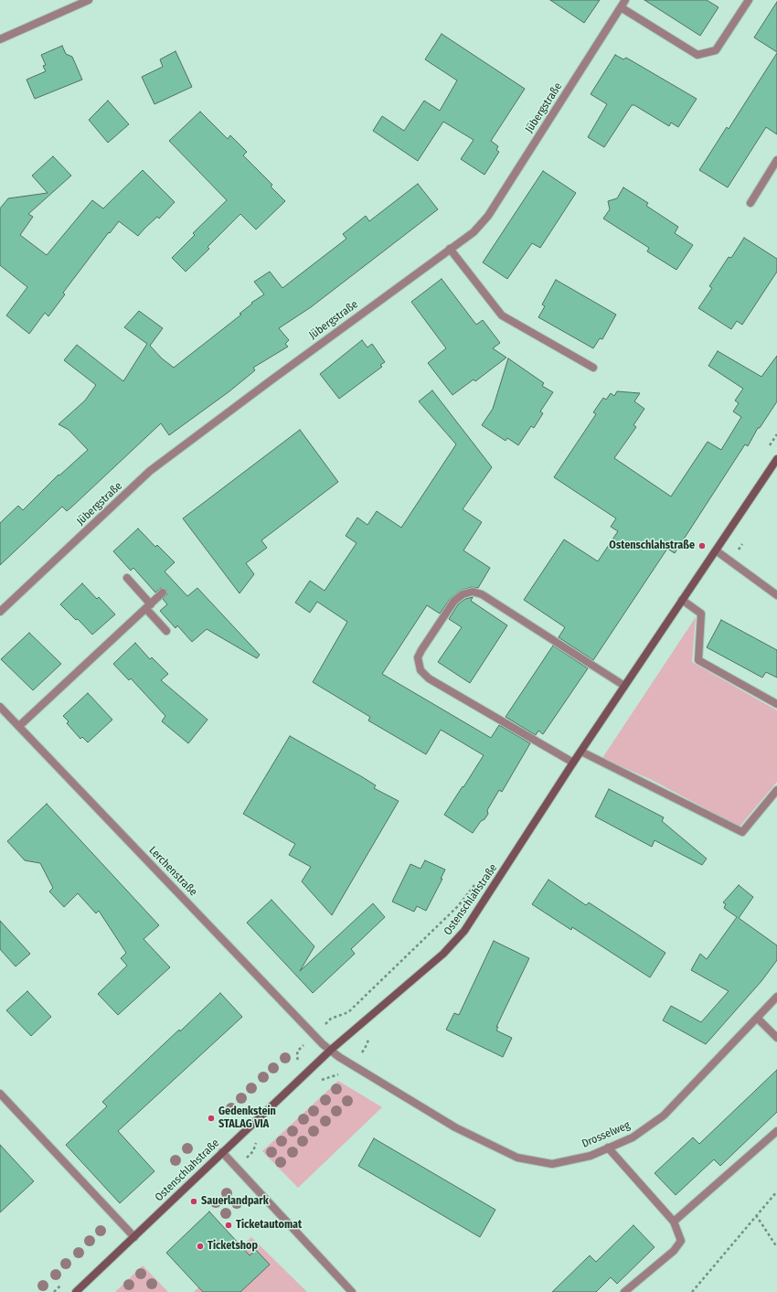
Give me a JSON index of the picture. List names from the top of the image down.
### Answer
{
  "streets": {
    "street": [
      "Jübergstraße",
      "Lerchenstraße",
      "Ostenschlahstraße",
      "Drosselweg"
    ]
  },
  "crossings": [
    ["Lerchenstraße", "Ostenschlahstraße"],
    ["Lerchenstraße", "Drosselweg"],
    ["Ostenschlahstraße", "Drosselweg"]
  ],
  "places": [
    "Ostenschlahstraße",
    "Gedenkstein STALAG VIA",
    "Sauerlandpark",
    "Ticketautomat",
    "Ticketshop"
  ]
}
